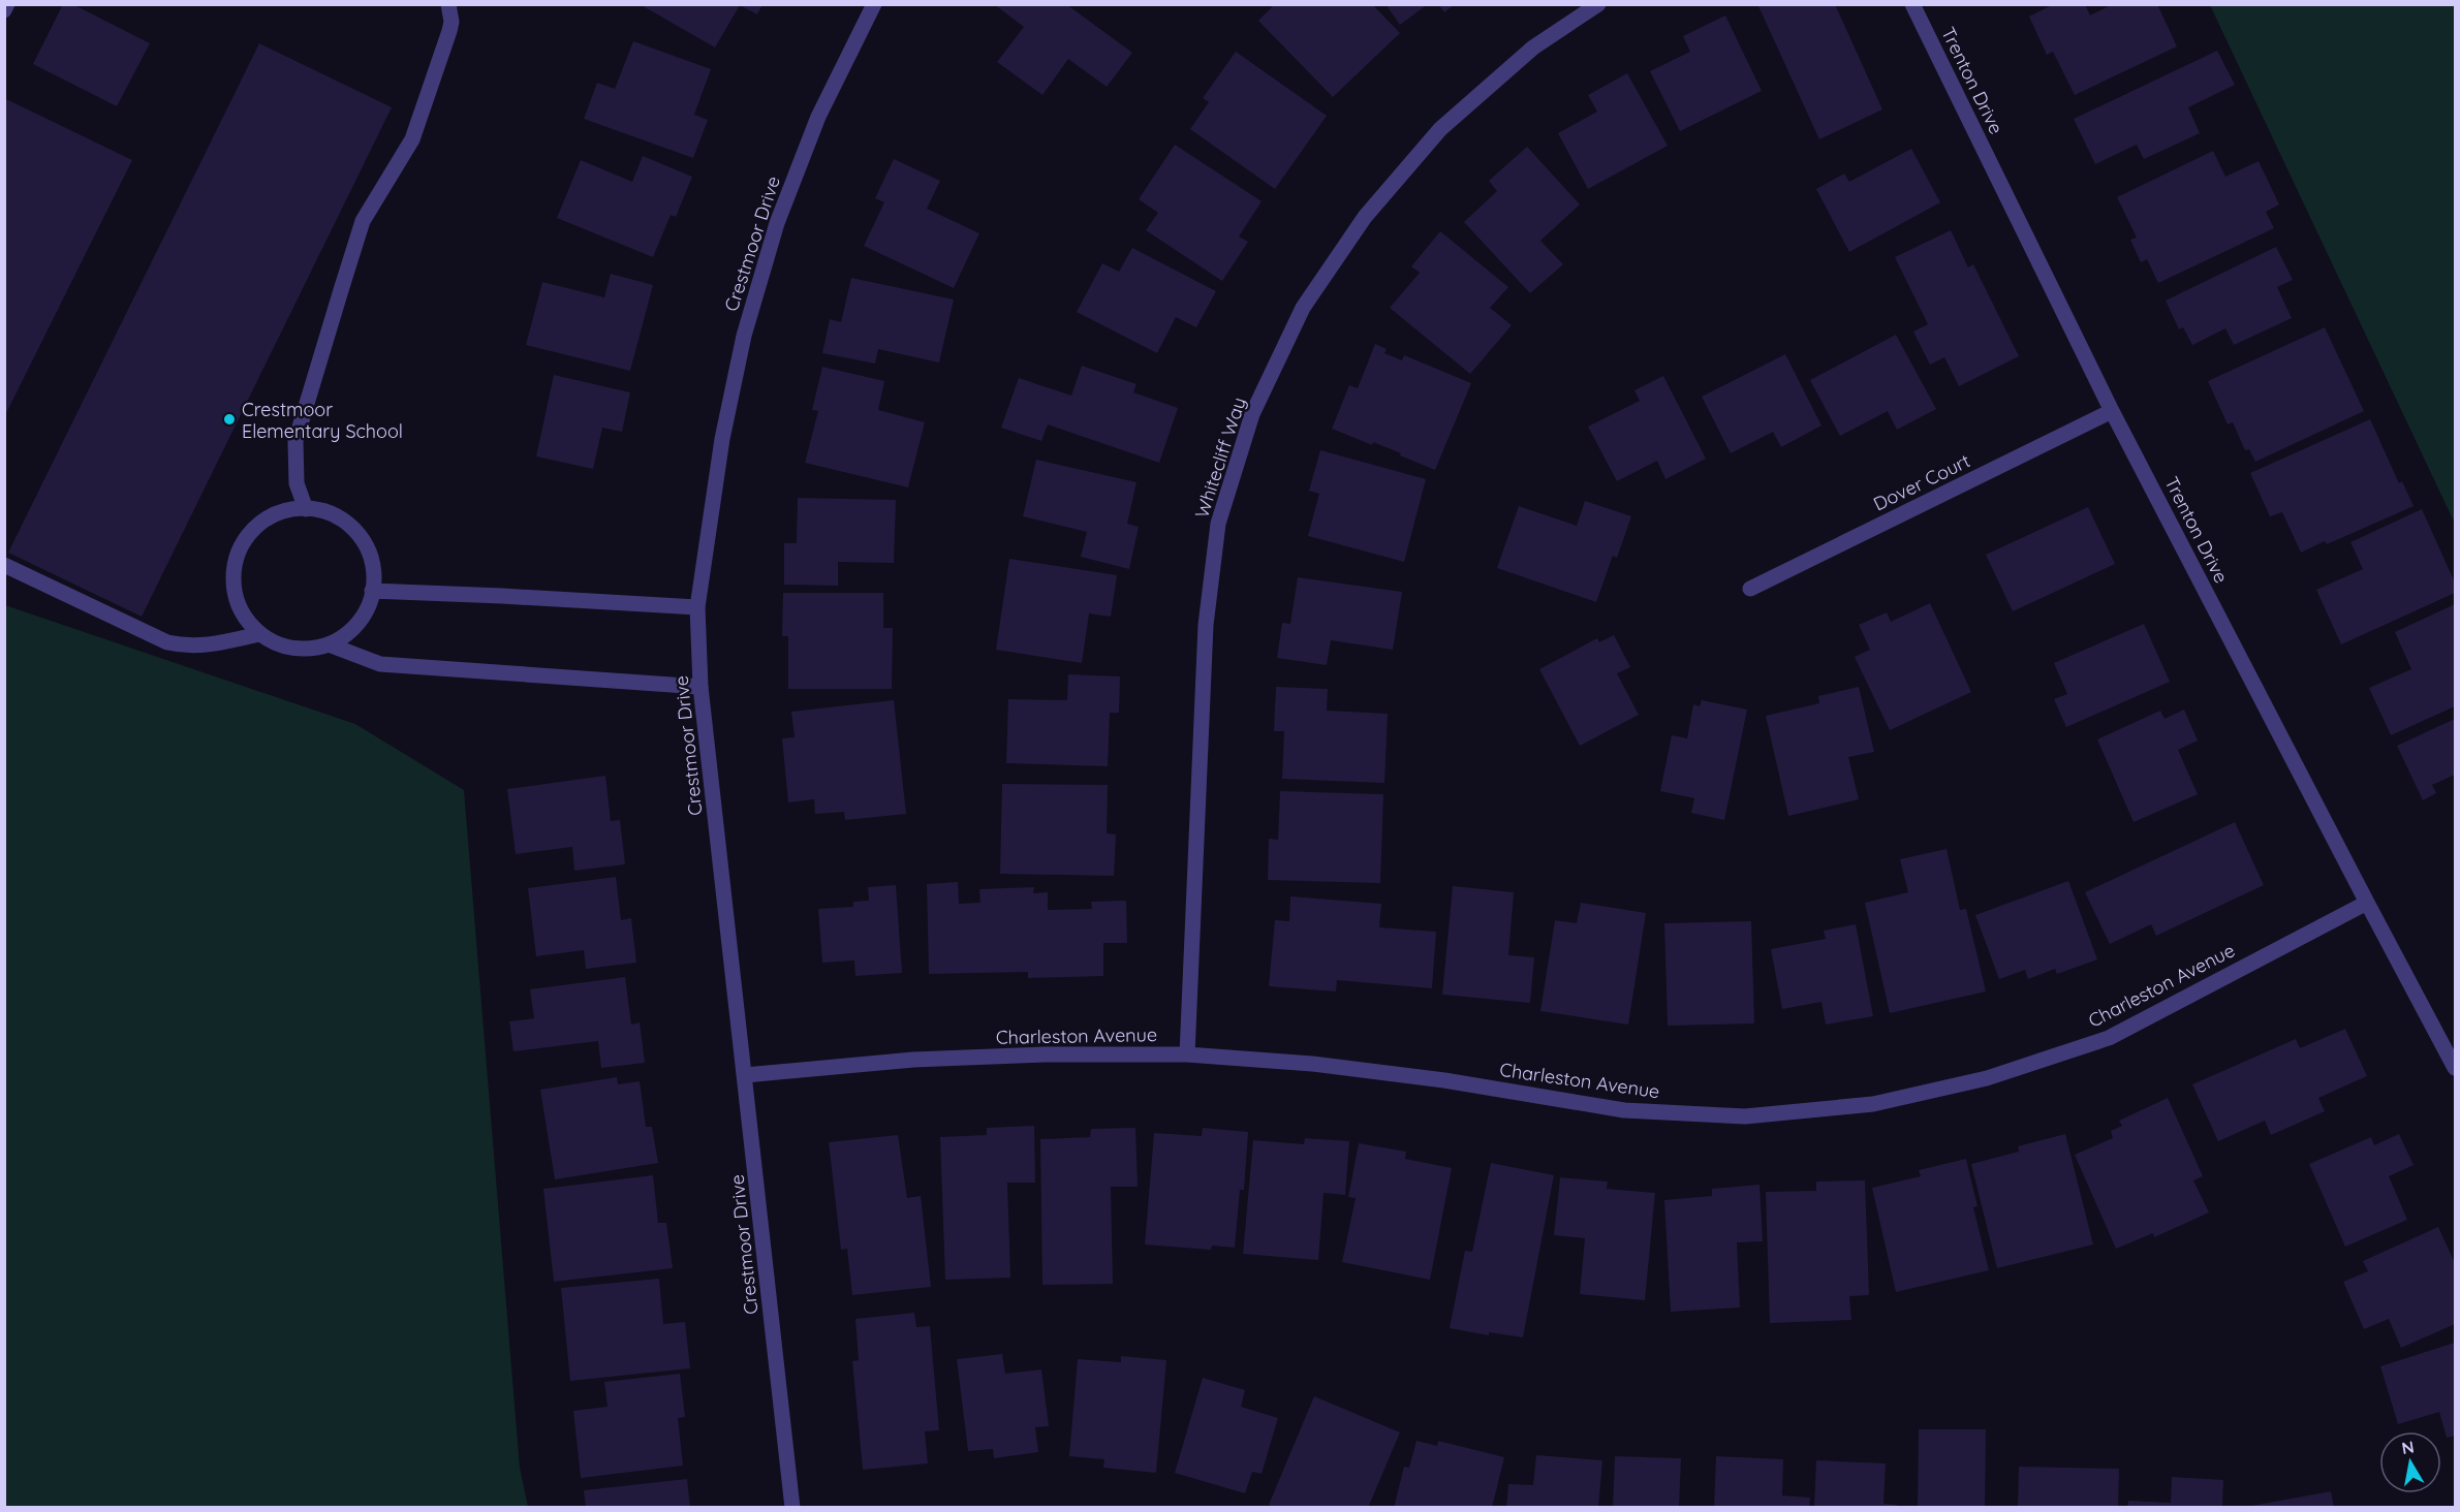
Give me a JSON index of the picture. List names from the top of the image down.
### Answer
{
  "streets": {
    "street": [
      "Trenton Drive",
      "Crestmoor Drive",
      "Whitecliff Way",
      "Dover Court",
      "Charleston Avenue"
    ]
  },
  "crossings": [
    ["Trenton Drive", "Dover Court"],
    ["Trenton Drive", "Charleston Avenue"],
    ["Crestmoor Drive", "Charleston Avenue"],
    ["Whitecliff Way", "Charleston Avenue"]
  ],
  "places": ["Crestmoor Elementary School"],
  "north": "top"
}
